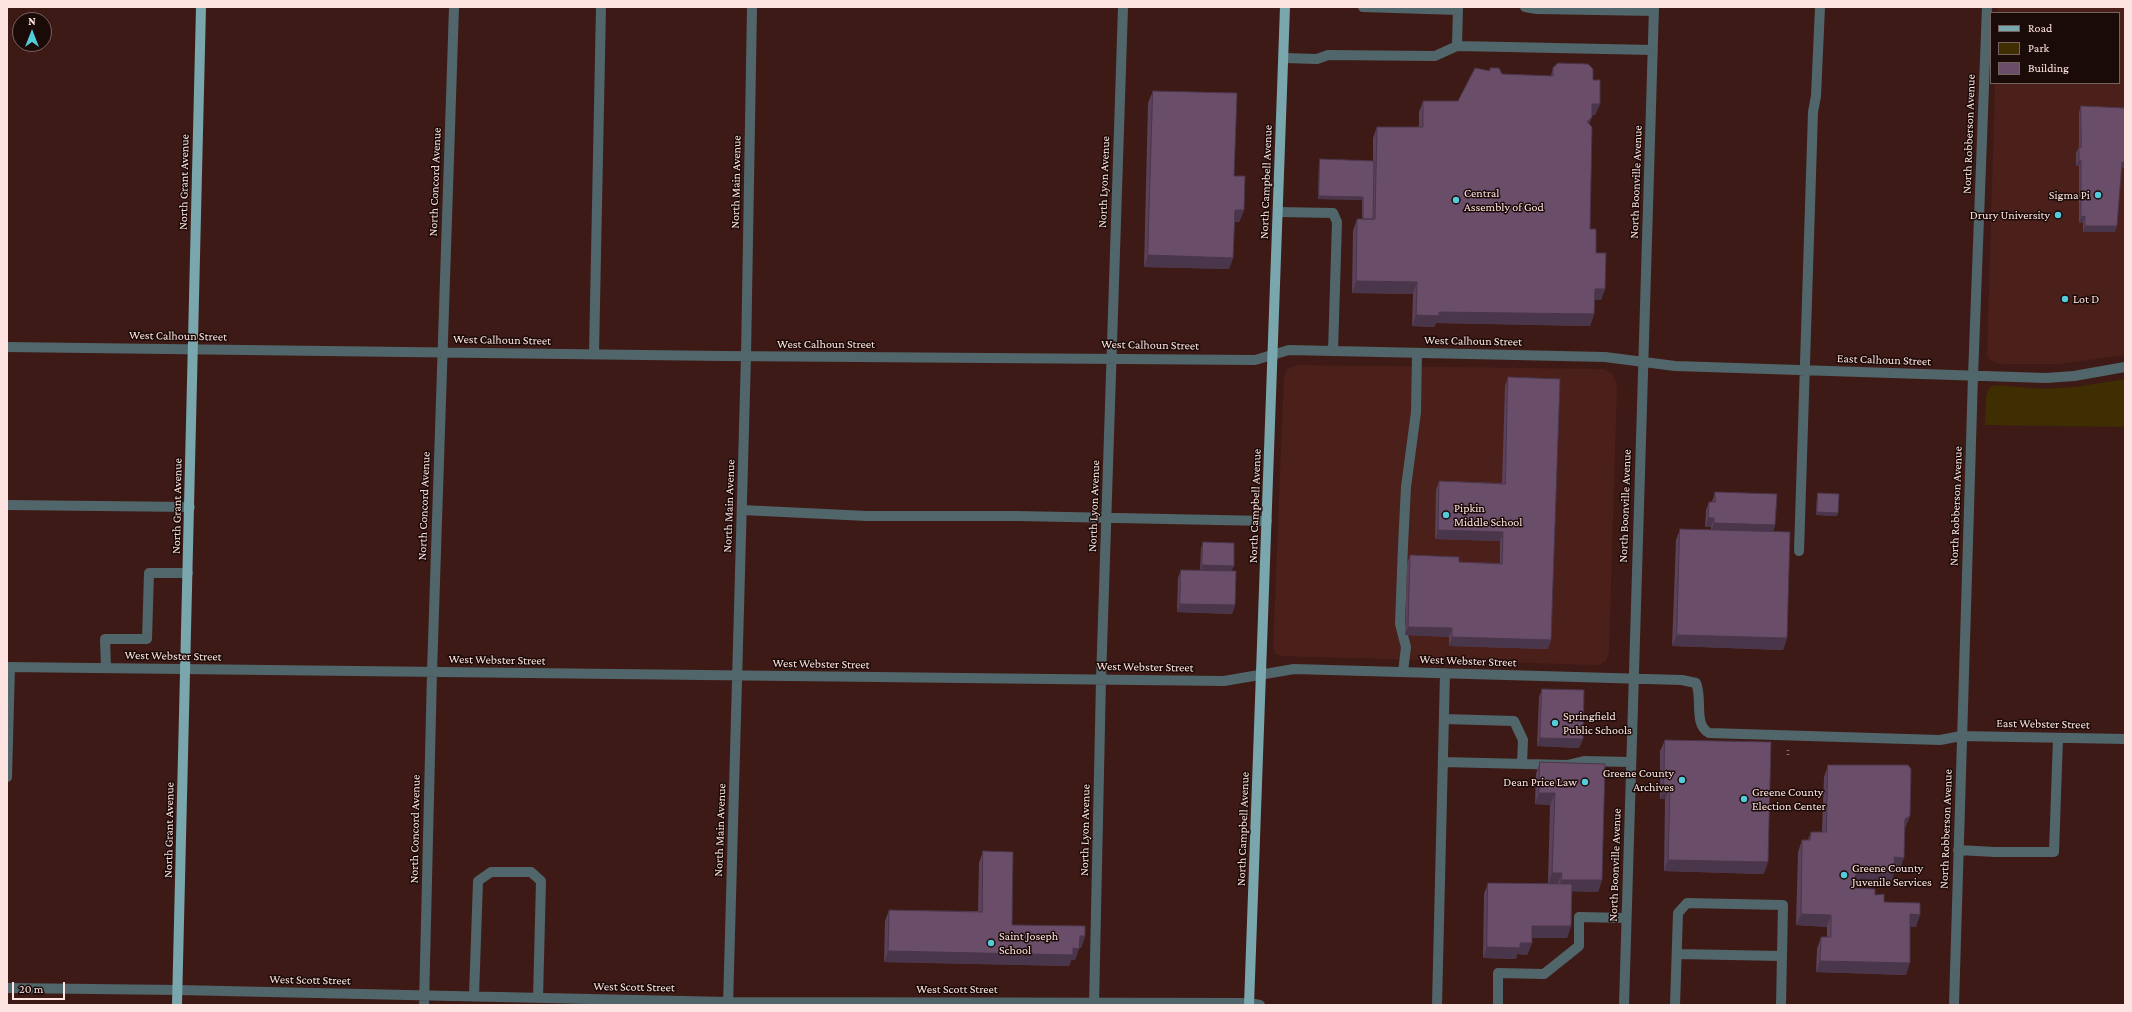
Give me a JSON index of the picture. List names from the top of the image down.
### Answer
{
  "streets": {
    "main road": ["North Grant Avenue", "North Campbell Avenue"],
    "street": [
      "North Robberson Avenue",
      "North Concord Avenue",
      "North Main Avenue",
      "North Lyon Avenue",
      "North Boonville Avenue",
      "West Calhoun Street",
      "East Calhoun Street",
      "West Webster Street",
      "East Webster Street",
      "West Scott Street"
    ]
  },
  "crossings": [
    ["North Robberson Avenue", "East Calhoun Street"],
    ["North Robberson Avenue", "West Webster Street"],
    ["North Robberson Avenue", "East Webster Street"],
    ["North Grant Avenue", "West Calhoun Street"],
    ["North Grant Avenue", "West Webster Street"],
    ["North Grant Avenue", "West Scott Street"],
    ["North Concord Avenue", "West Calhoun Street"],
    ["North Concord Avenue", "West Webster Street"],
    ["North Concord Avenue", "West Scott Street"],
    ["North Main Avenue", "West Calhoun Street"],
    ["North Main Avenue", "West Webster Street"],
    ["North Main Avenue", "West Scott Street"],
    ["North Lyon Avenue", "West Calhoun Street"],
    ["North Lyon Avenue", "West Webster Street"],
    ["North Lyon Avenue", "West Scott Street"],
    ["North Campbell Avenue", "West Calhoun Street"],
    ["North Campbell Avenue", "West Webster Street"],
    ["North Campbell Avenue", "West Scott Street"],
    ["North Boonville Avenue", "West Calhoun Street"],
    ["North Boonville Avenue", "East Calhoun Street"],
    ["North Boonville Avenue", "West Webster Street"],
    ["West Calhoun Street", "East Calhoun Street"],
    ["West Webster Street", "East Webster Street"]
  ],
  "places": [
    "Sigma Pi",
    "Central Assembly of God",
    "Drury University",
    "Lot D",
    "Pipkin Middle School",
    "Springfield Public Schools",
    "Greene County Archives",
    "Dean Price Law",
    "Greene County Election Center",
    "Greene County Juvenile Services",
    "Saint Joseph School"
  ],
  "legend": ["Road", "Park", "Building"],
  "scale_bar": "20 m",
  "north": "top"
}
